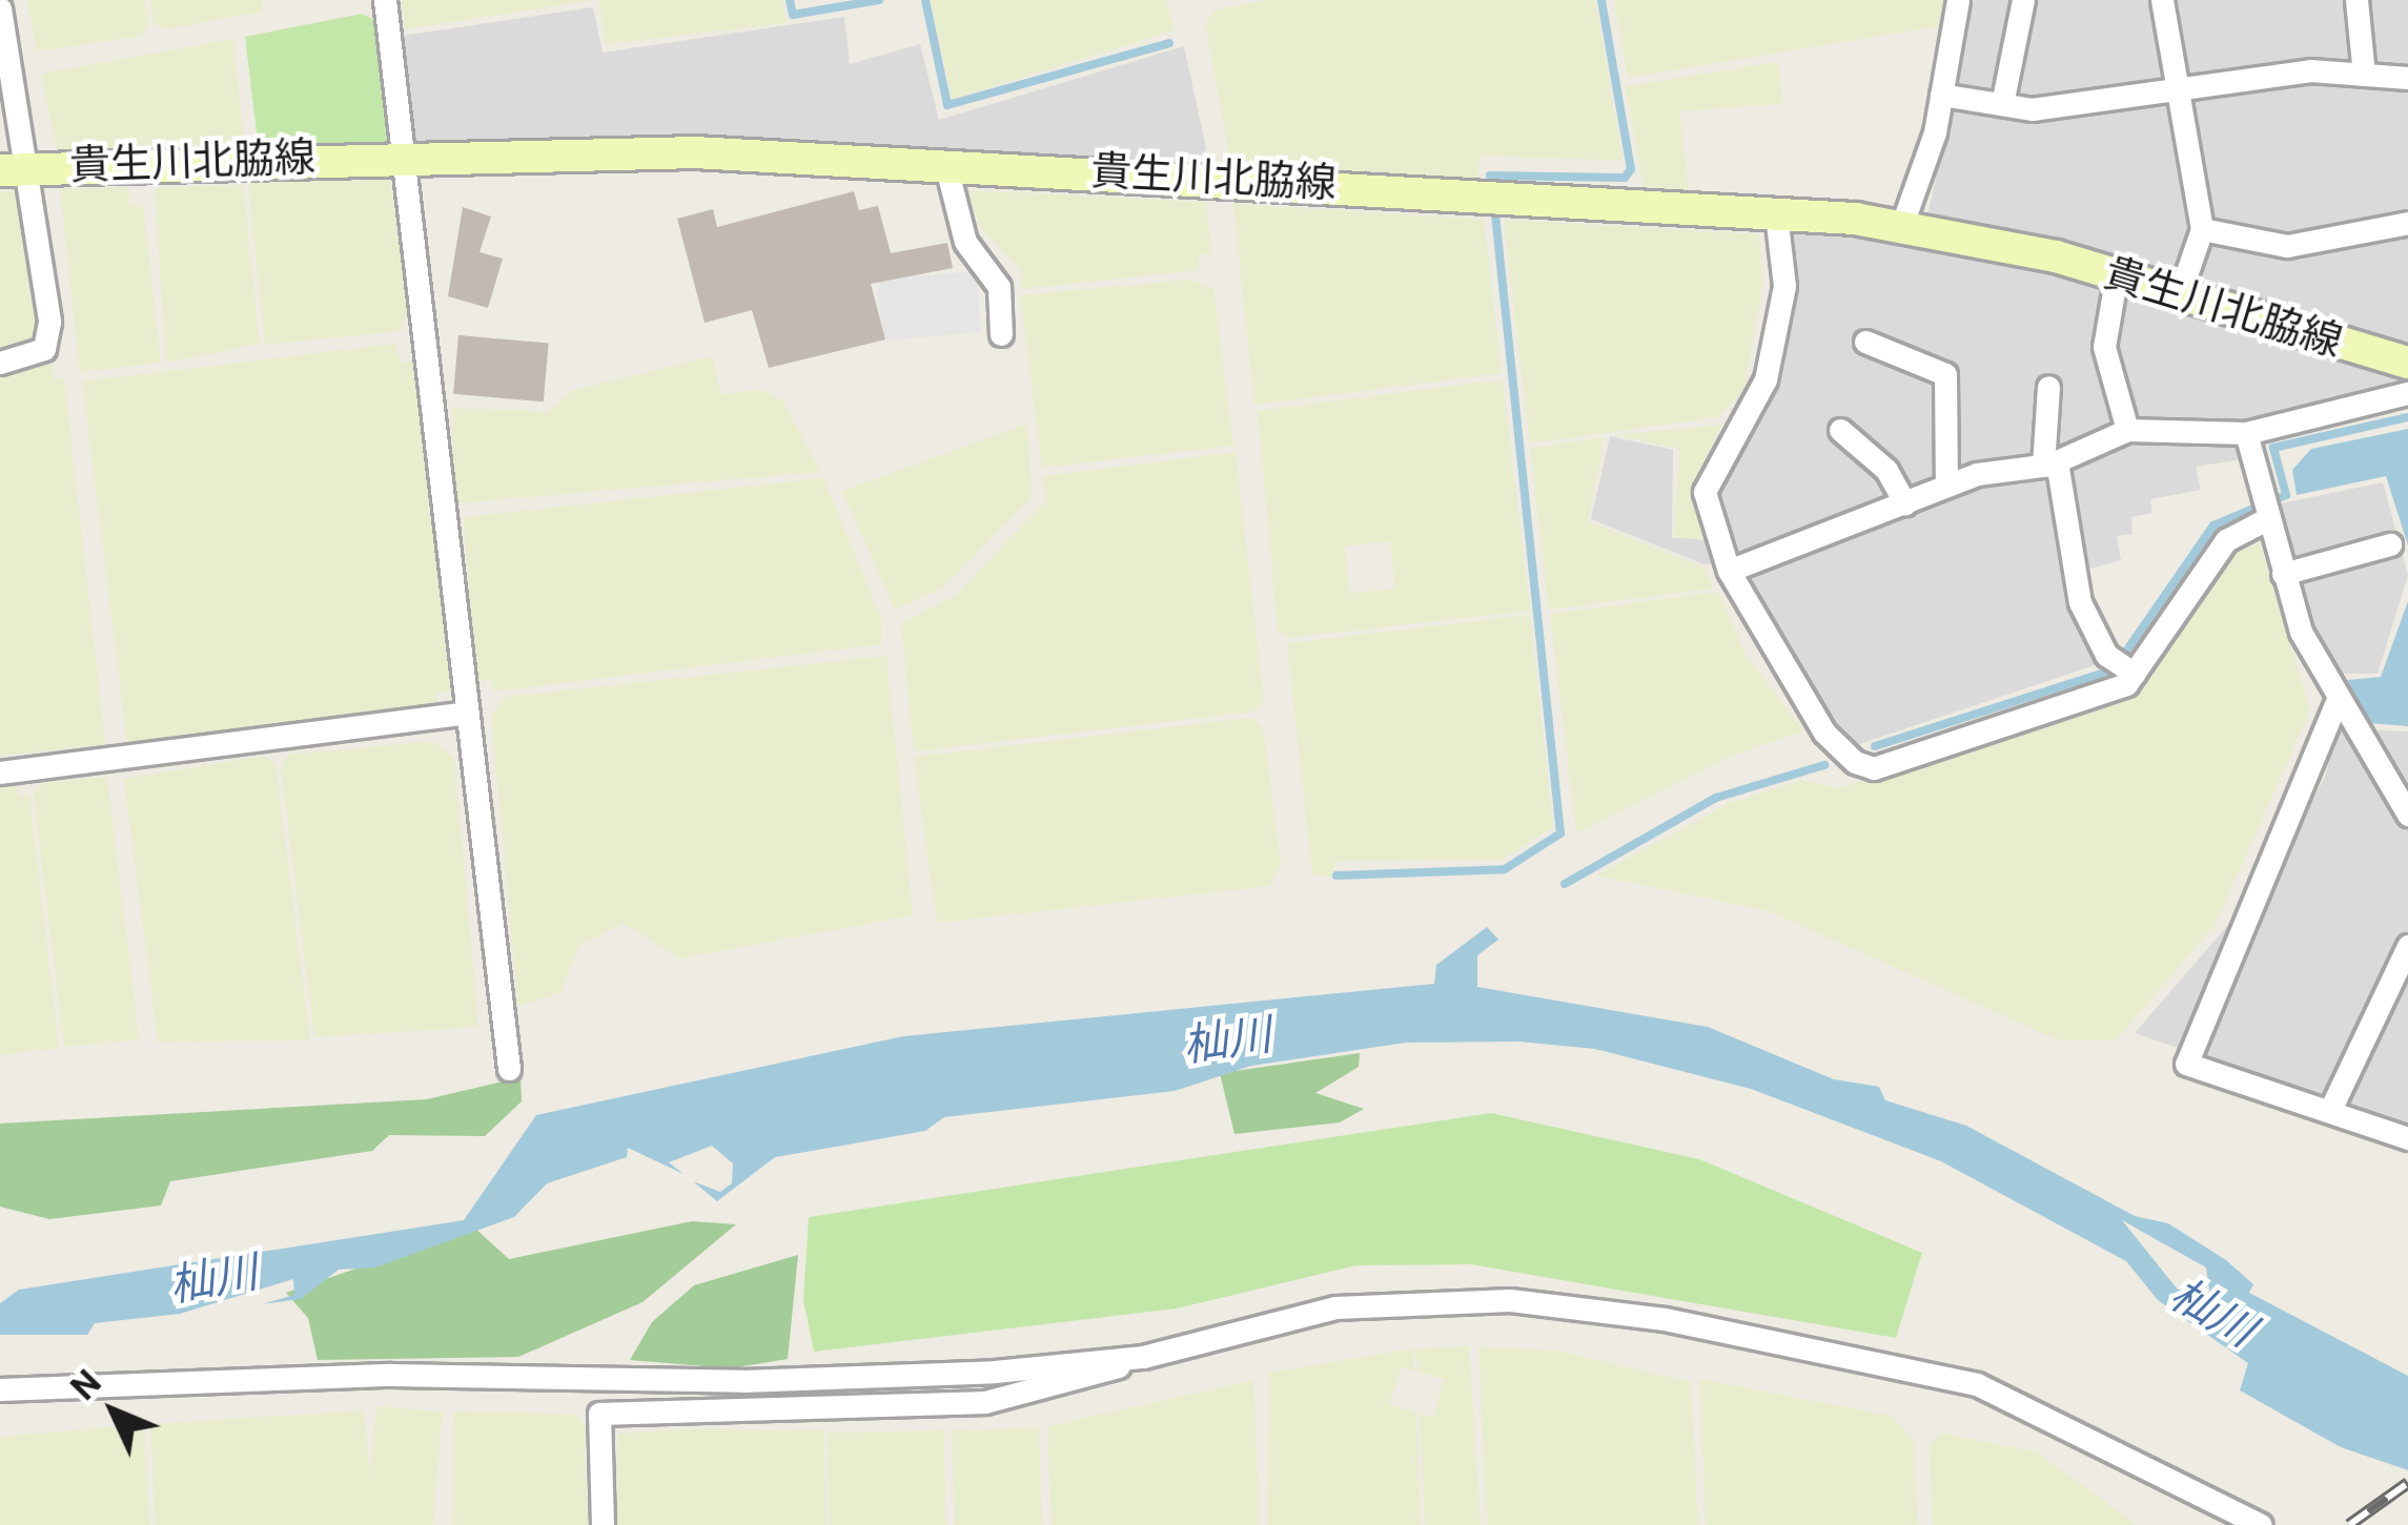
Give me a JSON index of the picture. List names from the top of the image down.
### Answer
{
  "streets": {
    "main road": ["貴生川北脇線"]
  },
  "water": ["杣川"],
  "north": "top left"
}
